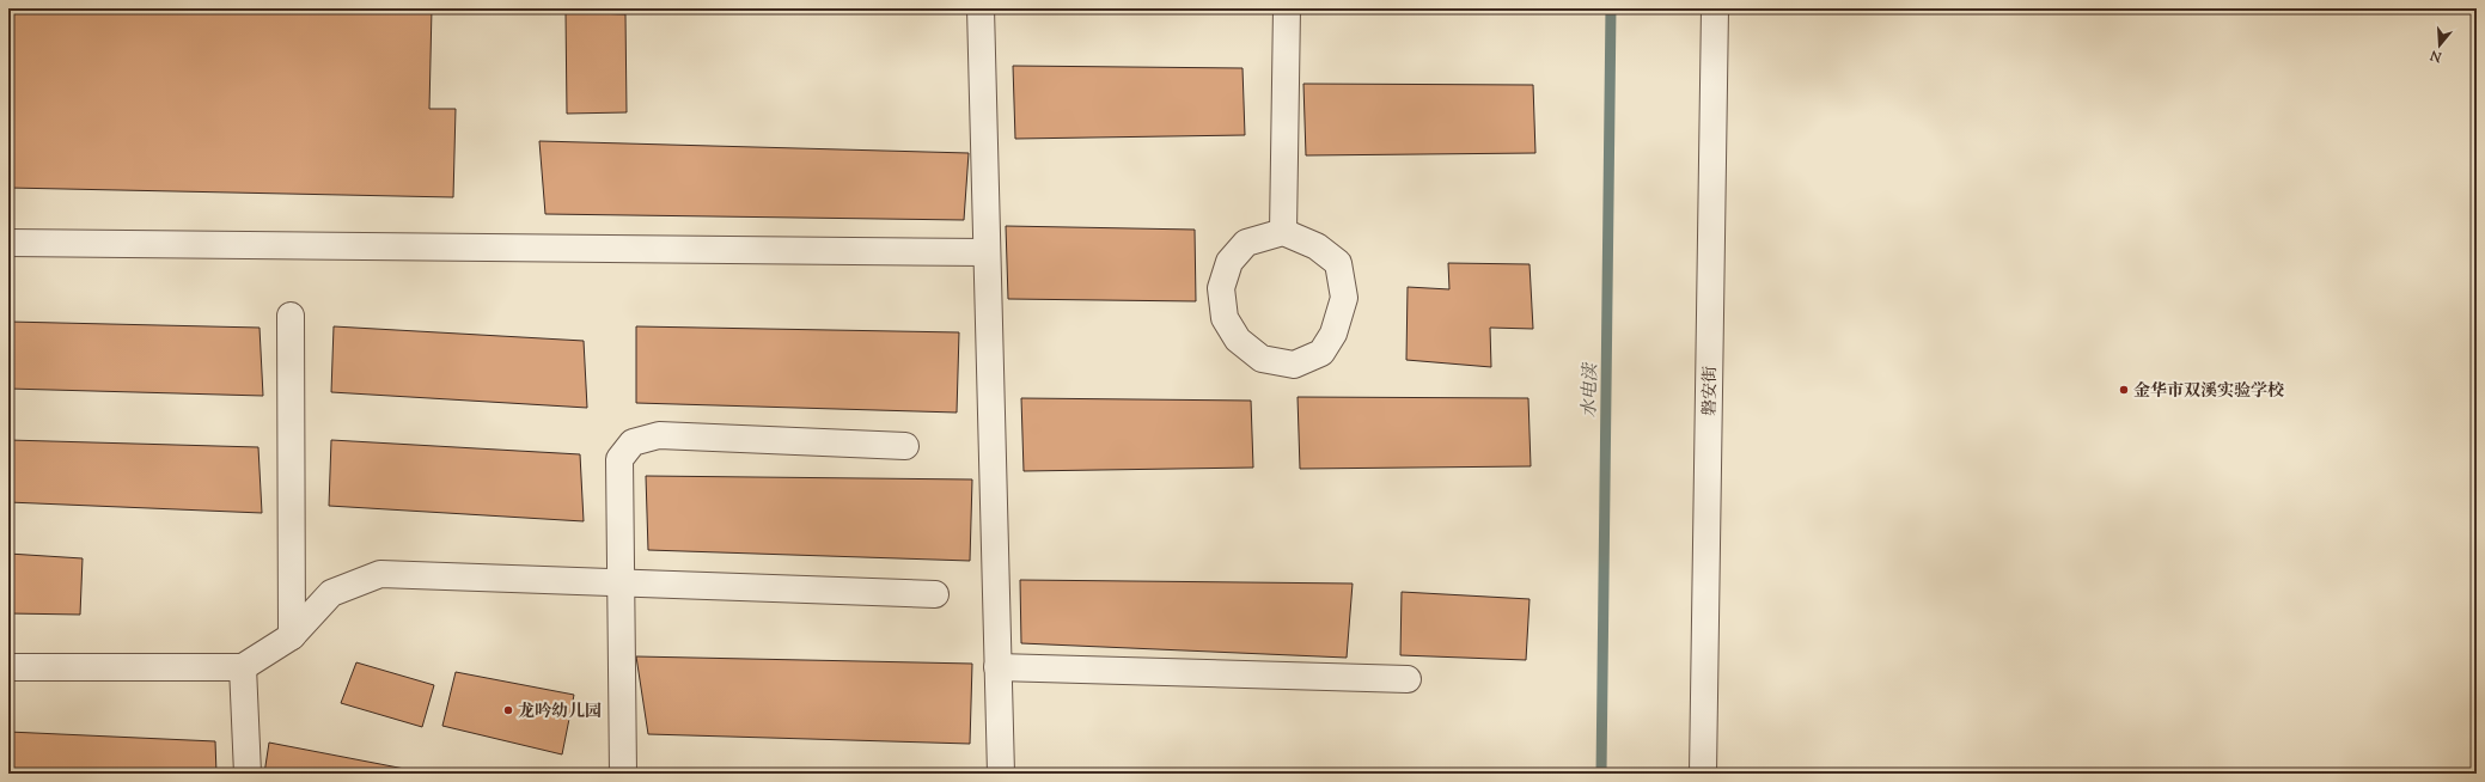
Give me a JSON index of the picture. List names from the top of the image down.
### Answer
{
  "streets": {
    "street": ["磐安街"]
  },
  "water": ["水电渎"],
  "places": ["金华市双溪实验学校", "龙吟幼儿园"],
  "north": "bottom"
}
